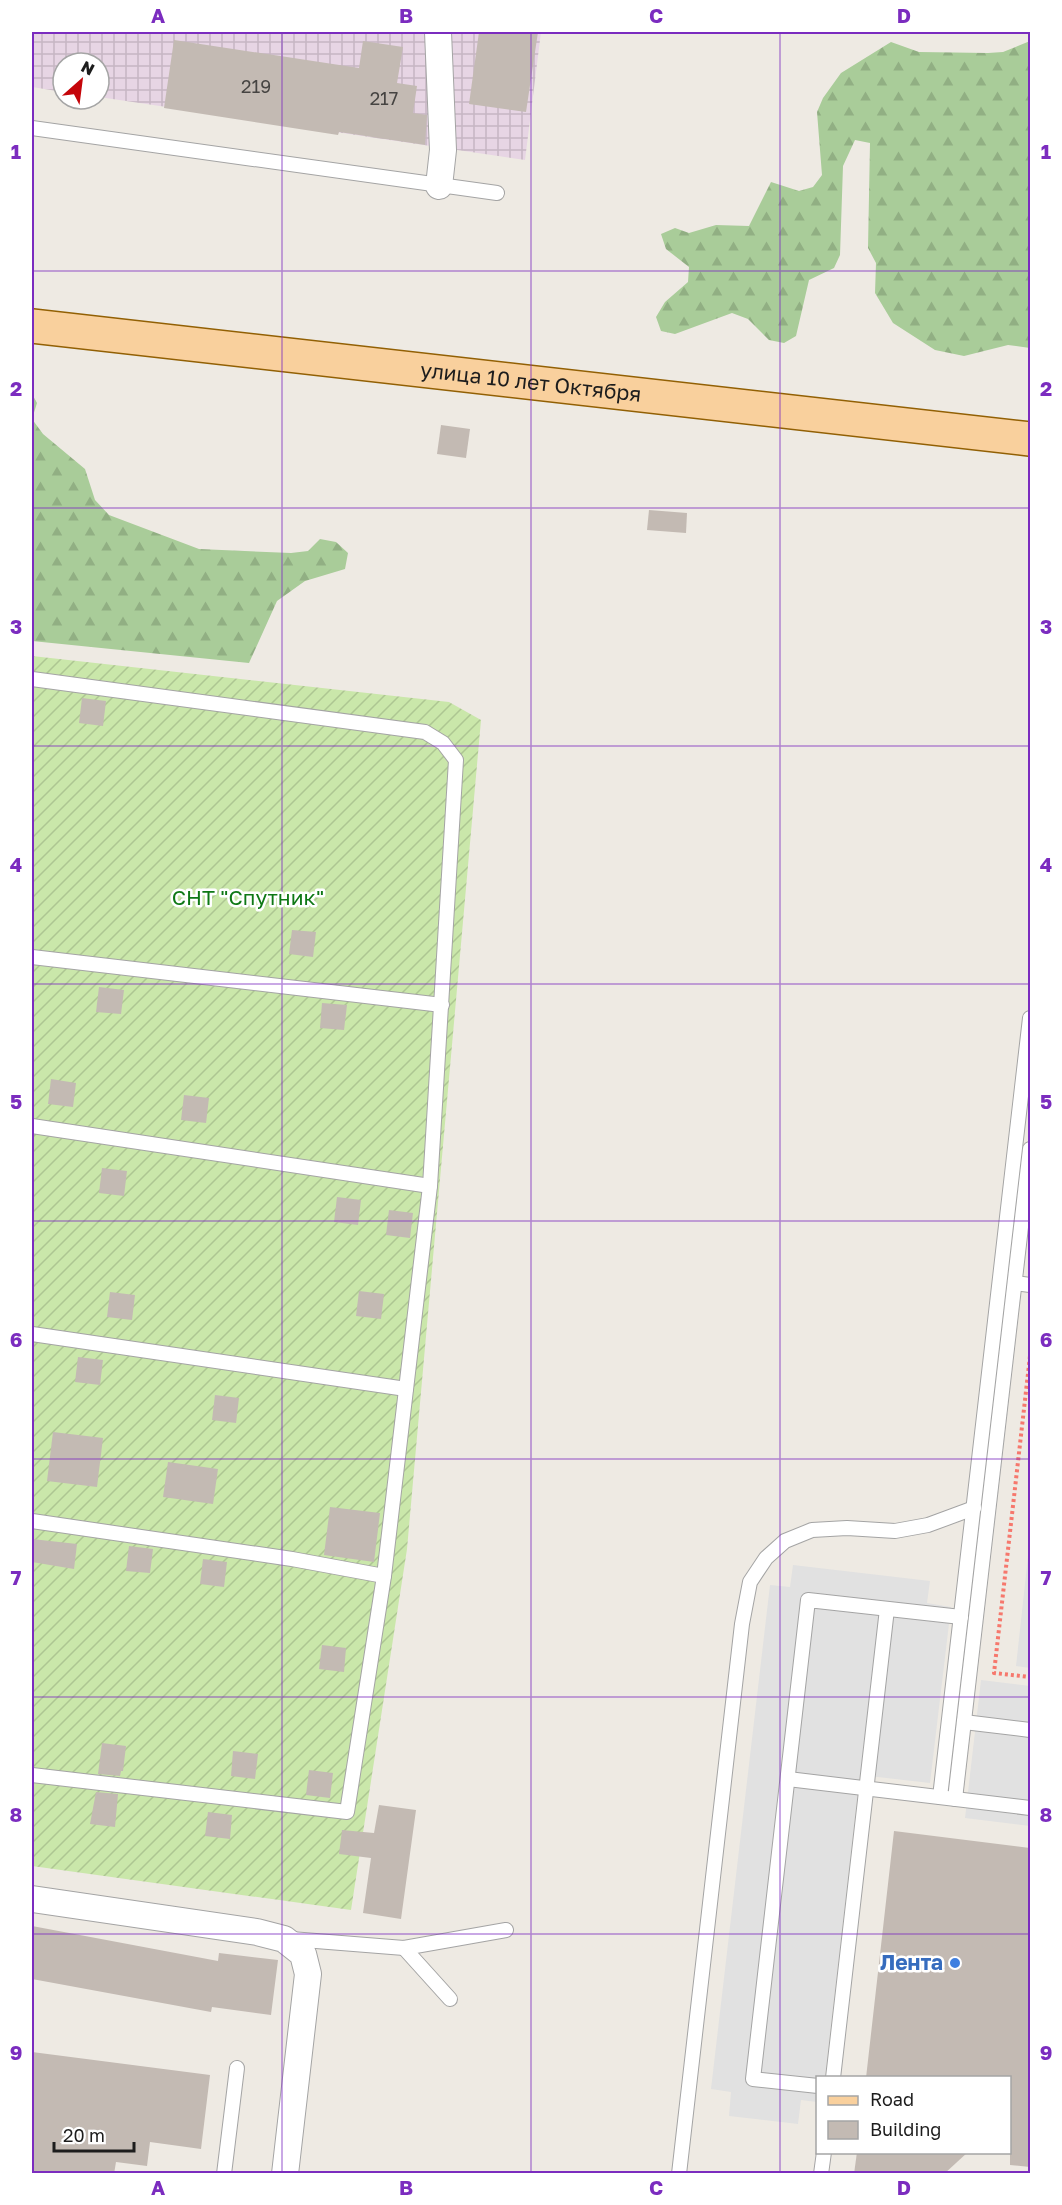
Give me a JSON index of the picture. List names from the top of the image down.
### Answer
{
  "streets": {
    "main road": ["улица 10 лет Октября"]
  },
  "parks": ["СНТ \"Спутник\""],
  "places": ["Лента"],
  "house_numbers": ["219", "217"],
  "legend": ["Road", "Building"],
  "scale_bar": "20 m",
  "north": "top right",
  "grid": {
    "columns": [
      "A",
      "B",
      "C",
      "D"
    ],
    "rows": [
      "1",
      "2",
      "3",
      "4",
      "5",
      "6",
      "7",
      "8",
      "9"
    ]
  }
}
